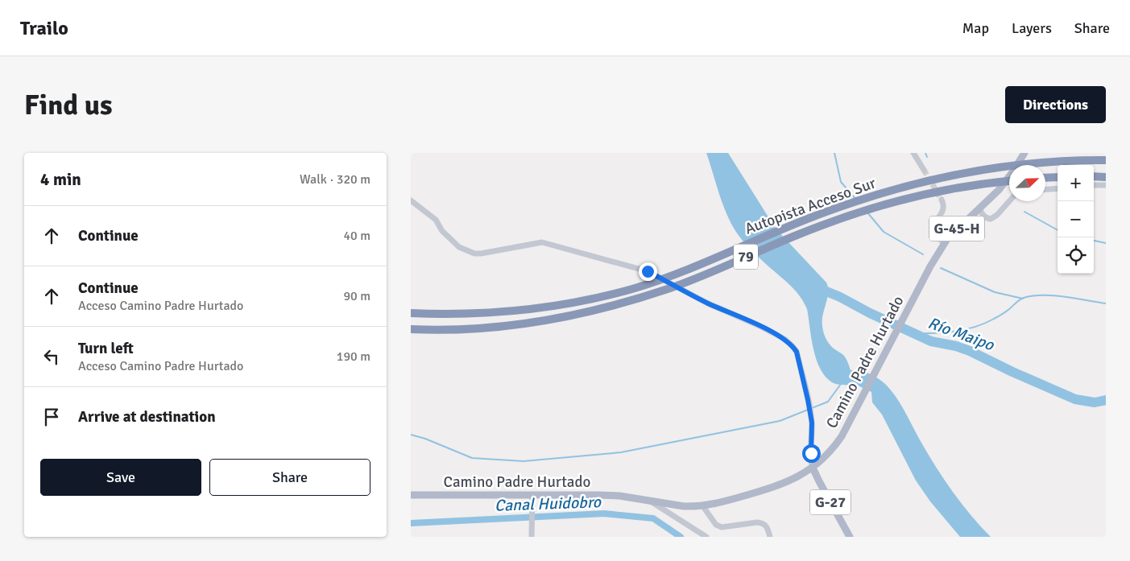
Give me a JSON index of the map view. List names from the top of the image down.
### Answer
{
  "streets": {
    "highway": ["Autopista Acceso Sur", "79"],
    "main road": ["G-45-H", "Camino Padre Hurtado", "G-27"]
  },
  "crossings": [
    ["Camino Padre Hurtado", "G-27"]
  ],
  "water": ["Río Maipo", "Canal Huidobro"],
  "north": "top right",
  "page": {
    "header": "Trailo",
    "nav": ["Map", "Layers", "Share"],
    "buttons": [
      "Directions",
      ["Save", "Share"]
    ],
    "title": "Find us",
    "heading": ["4 min", "Walk · 320 m"],
    "map_buttons": ["+", "−"],
    "list": [
      ["Continue", "40 m"],
      ["Continue", "Acceso Camino Padre Hurtado", "90 m"],
      ["Turn left", "Acceso Camino Padre Hurtado", "190 m"],
      "Arrive at destination"
    ]
  }
}
